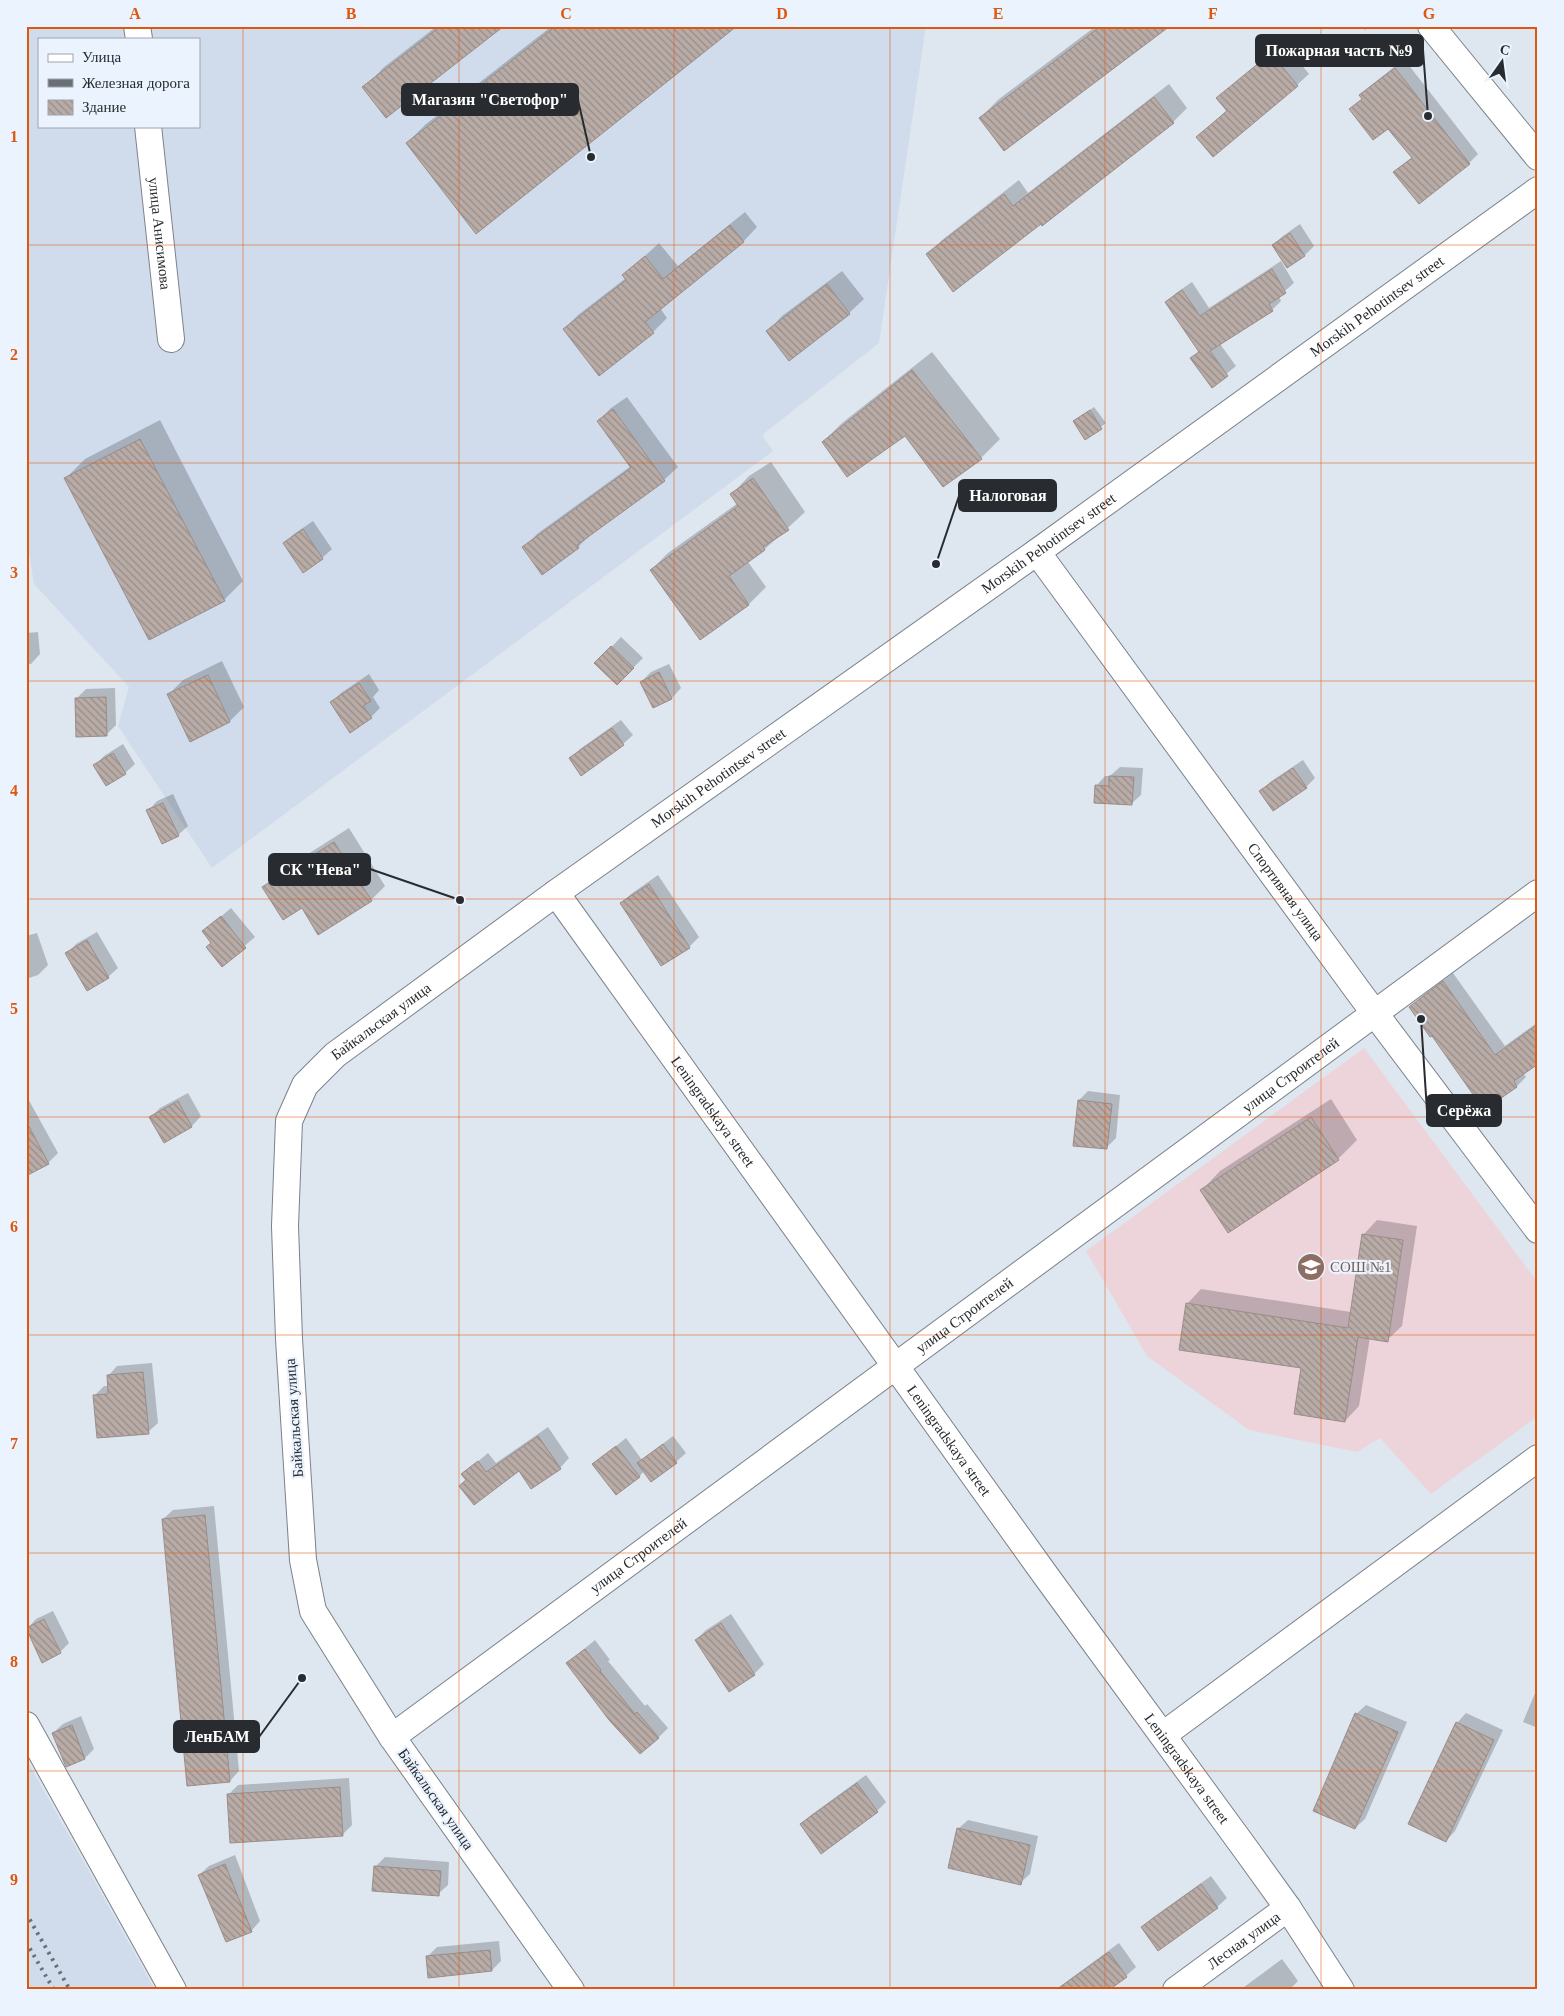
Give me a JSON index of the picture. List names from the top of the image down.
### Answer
{
  "streets": {
    "street": [
      "улица Анисимова",
      "Morskih Pehotintsev street",
      "Спортивная улица",
      "Байкальская улица",
      "улица Строителей",
      "Leningradskaya street",
      "Лесная улица"
    ]
  },
  "crossings": [
    ["Morskih Pehotintsev street", "Спортивная улица"],
    ["Morskih Pehotintsev street", "Байкальская улица"],
    ["Morskih Pehotintsev street", "Leningradskaya street"],
    ["Спортивная улица", "улица Строителей"],
    ["Байкальская улица", "улица Строителей"],
    ["Байкальская улица", "Leningradskaya street"],
    ["улица Строителей", "Leningradskaya street"],
    ["Leningradskaya street", "Лесная улица"]
  ],
  "places": {
    "other": [
      "Пожарная часть №9",
      "Магазин \"Светофор\"",
      "Налоговая",
      "СК \"Нева\"",
      "Серёжа",
      "ЛенБАМ"
    ],
    "school or university": ["СОШ №1"]
  },
  "legend": ["Улица", "Железная дорога", "Здание"],
  "north": "top",
  "grid": {
    "columns": [
      "A",
      "B",
      "C",
      "D",
      "E",
      "F",
      "G"
    ],
    "rows": [
      "1",
      "2",
      "3",
      "4",
      "5",
      "6",
      "7",
      "8",
      "9"
    ]
  }
}
